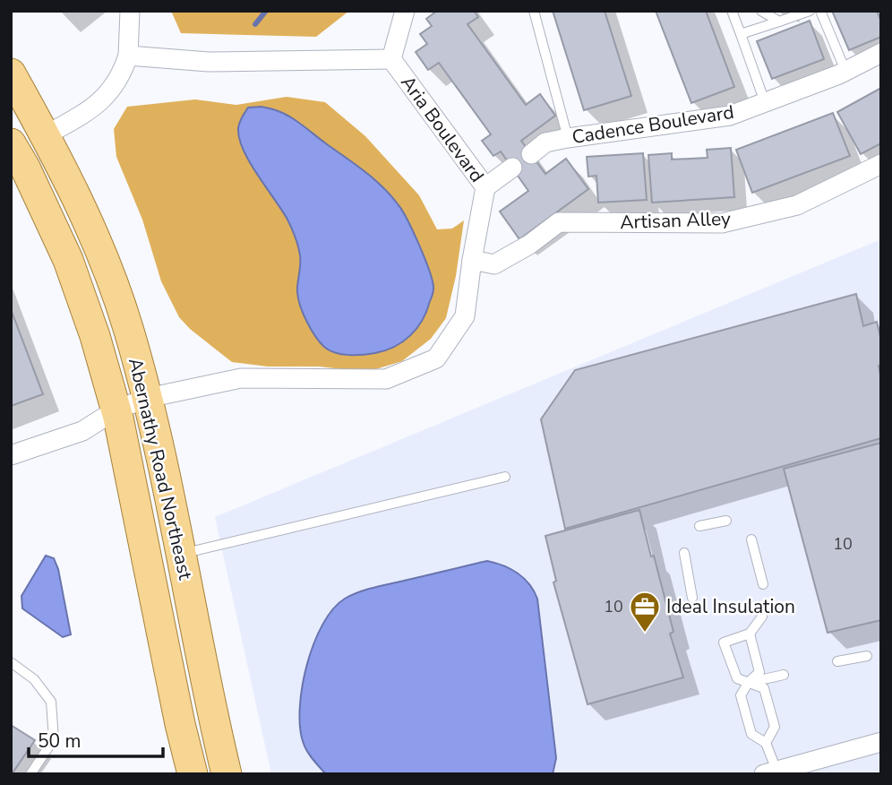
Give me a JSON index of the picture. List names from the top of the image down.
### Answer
{
  "streets": {
    "main road": ["Abernathy Road Northeast"],
    "street": ["Cadence Boulevard", "Aria Boulevard", "Artisan Alley"]
  },
  "crossings": [
    ["Aria Boulevard", "Artisan Alley"],
    ["Aria Boulevard", "Abernathy Road Northeast"]
  ],
  "places": {
    "office": ["Ideal Insulation"]
  },
  "house_numbers": ["10", "10"],
  "scale_bar": "50 m"
}
